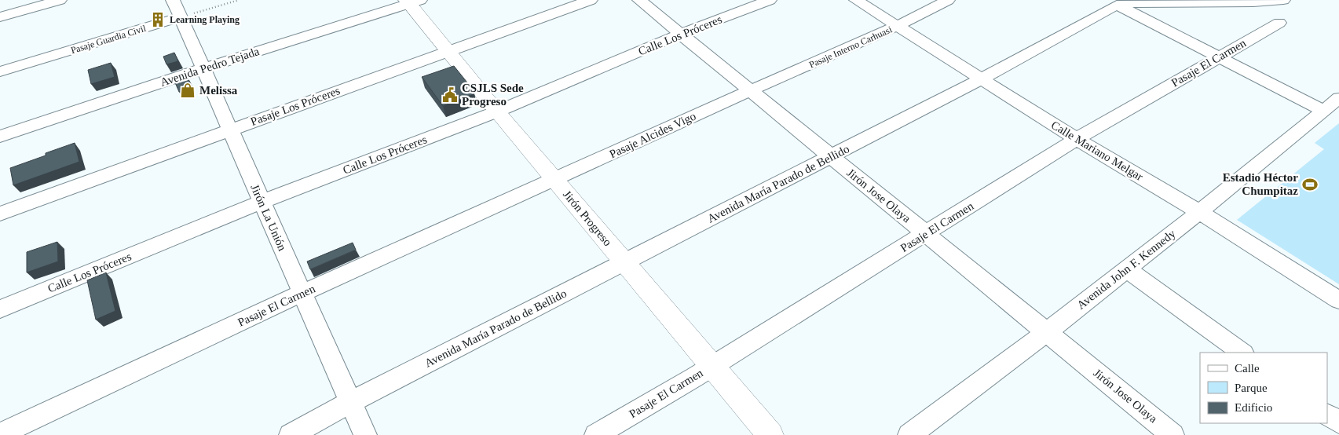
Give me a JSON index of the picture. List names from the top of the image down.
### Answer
{
  "streets": {
    "street": [
      "Calle Los Próceres",
      "Pasaje Guardia Civil",
      "Pasaje Interno Carhuasi",
      "Pasaje El Carmen",
      "Avenida Pedro Tejada",
      "Pasaje Los Próceres",
      "Pasaje Alcides Vigo",
      "Calle Mariano Melgar",
      "Avenida María Parado de Bellido",
      "Jirón Jose Olaya",
      "Jirón La Unión",
      "Jirón Progreso",
      "Avenida John F. Kennedy"
    ]
  },
  "crossings": [
    ["Calle Los Próceres", "Jirón Jose Olaya"],
    ["Calle Los Próceres", "Jirón La Unión"],
    ["Calle Los Próceres", "Jirón Progreso"],
    ["Pasaje Guardia Civil", "Jirón La Unión"],
    ["Pasaje Interno Carhuasi", "Pasaje Alcides Vigo"],
    ["Pasaje Interno Carhuasi", "Calle Mariano Melgar"],
    ["Pasaje Interno Carhuasi", "Jirón Jose Olaya"],
    ["Pasaje El Carmen", "Pasaje Alcides Vigo"],
    ["Pasaje El Carmen", "Calle Mariano Melgar"],
    ["Pasaje El Carmen", "Jirón Jose Olaya"],
    ["Pasaje El Carmen", "Jirón La Unión"],
    ["Pasaje El Carmen", "Jirón Progreso"],
    ["Avenida Pedro Tejada", "Jirón La Unión"],
    ["Avenida Pedro Tejada", "Jirón Progreso"],
    ["Pasaje Los Próceres", "Jirón La Unión"],
    ["Pasaje Los Próceres", "Jirón Progreso"],
    ["Pasaje Alcides Vigo", "Jirón Jose Olaya"],
    ["Pasaje Alcides Vigo", "Jirón Progreso"],
    ["Calle Mariano Melgar", "Avenida María Parado de Bellido"],
    ["Calle Mariano Melgar", "Avenida John F. Kennedy"],
    ["Avenida María Parado de Bellido", "Jirón Jose Olaya"],
    ["Avenida María Parado de Bellido", "Jirón La Unión"],
    ["Avenida María Parado de Bellido", "Jirón Progreso"],
    ["Jirón Jose Olaya", "Avenida John F. Kennedy"]
  ],
  "places": {
    "building": ["Learning Playing"],
    "shop": ["Melissa"],
    "public building": ["CSJLS Sede Progreso"],
    "sports": ["Estadio Héctor Chumpitaz"]
  },
  "legend": ["Calle", "Parque", "Edificio"]
}
